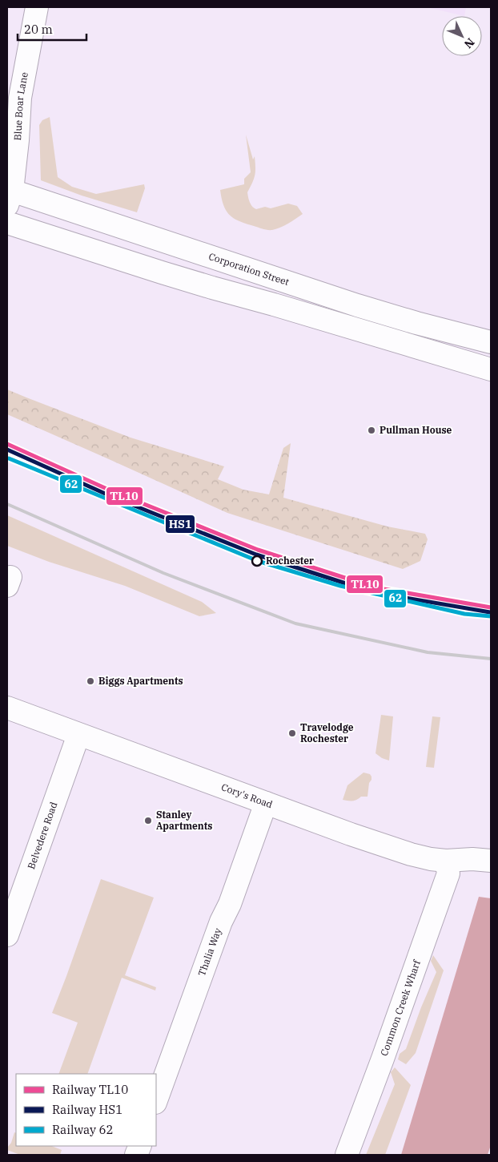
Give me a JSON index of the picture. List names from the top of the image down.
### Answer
{
  "streets": {
    "street": [
      "Blue Boar Lane",
      "Corporation Street",
      "Cory's Road",
      "Belvedere Road",
      "Thalia Way",
      "Common Creek Wharf"
    ]
  },
  "crossings": [
    ["Blue Boar Lane", "Corporation Street"],
    ["Cory's Road", "Belvedere Road"],
    ["Cory's Road", "Thalia Way"],
    ["Cory's Road", "Common Creek Wharf"]
  ],
  "places": [
    "Pullman House",
    "Rochester",
    "Biggs Apartments",
    "Travelodge Rochester",
    "Stanley Apartments"
  ],
  "lines": ["rail line TL10", "rail line HS1", "rail line 62"],
  "legend": ["Railway TL10", "Railway HS1", "Railway 62"],
  "scale_bar": "20 m",
  "north": "bottom right"
}
